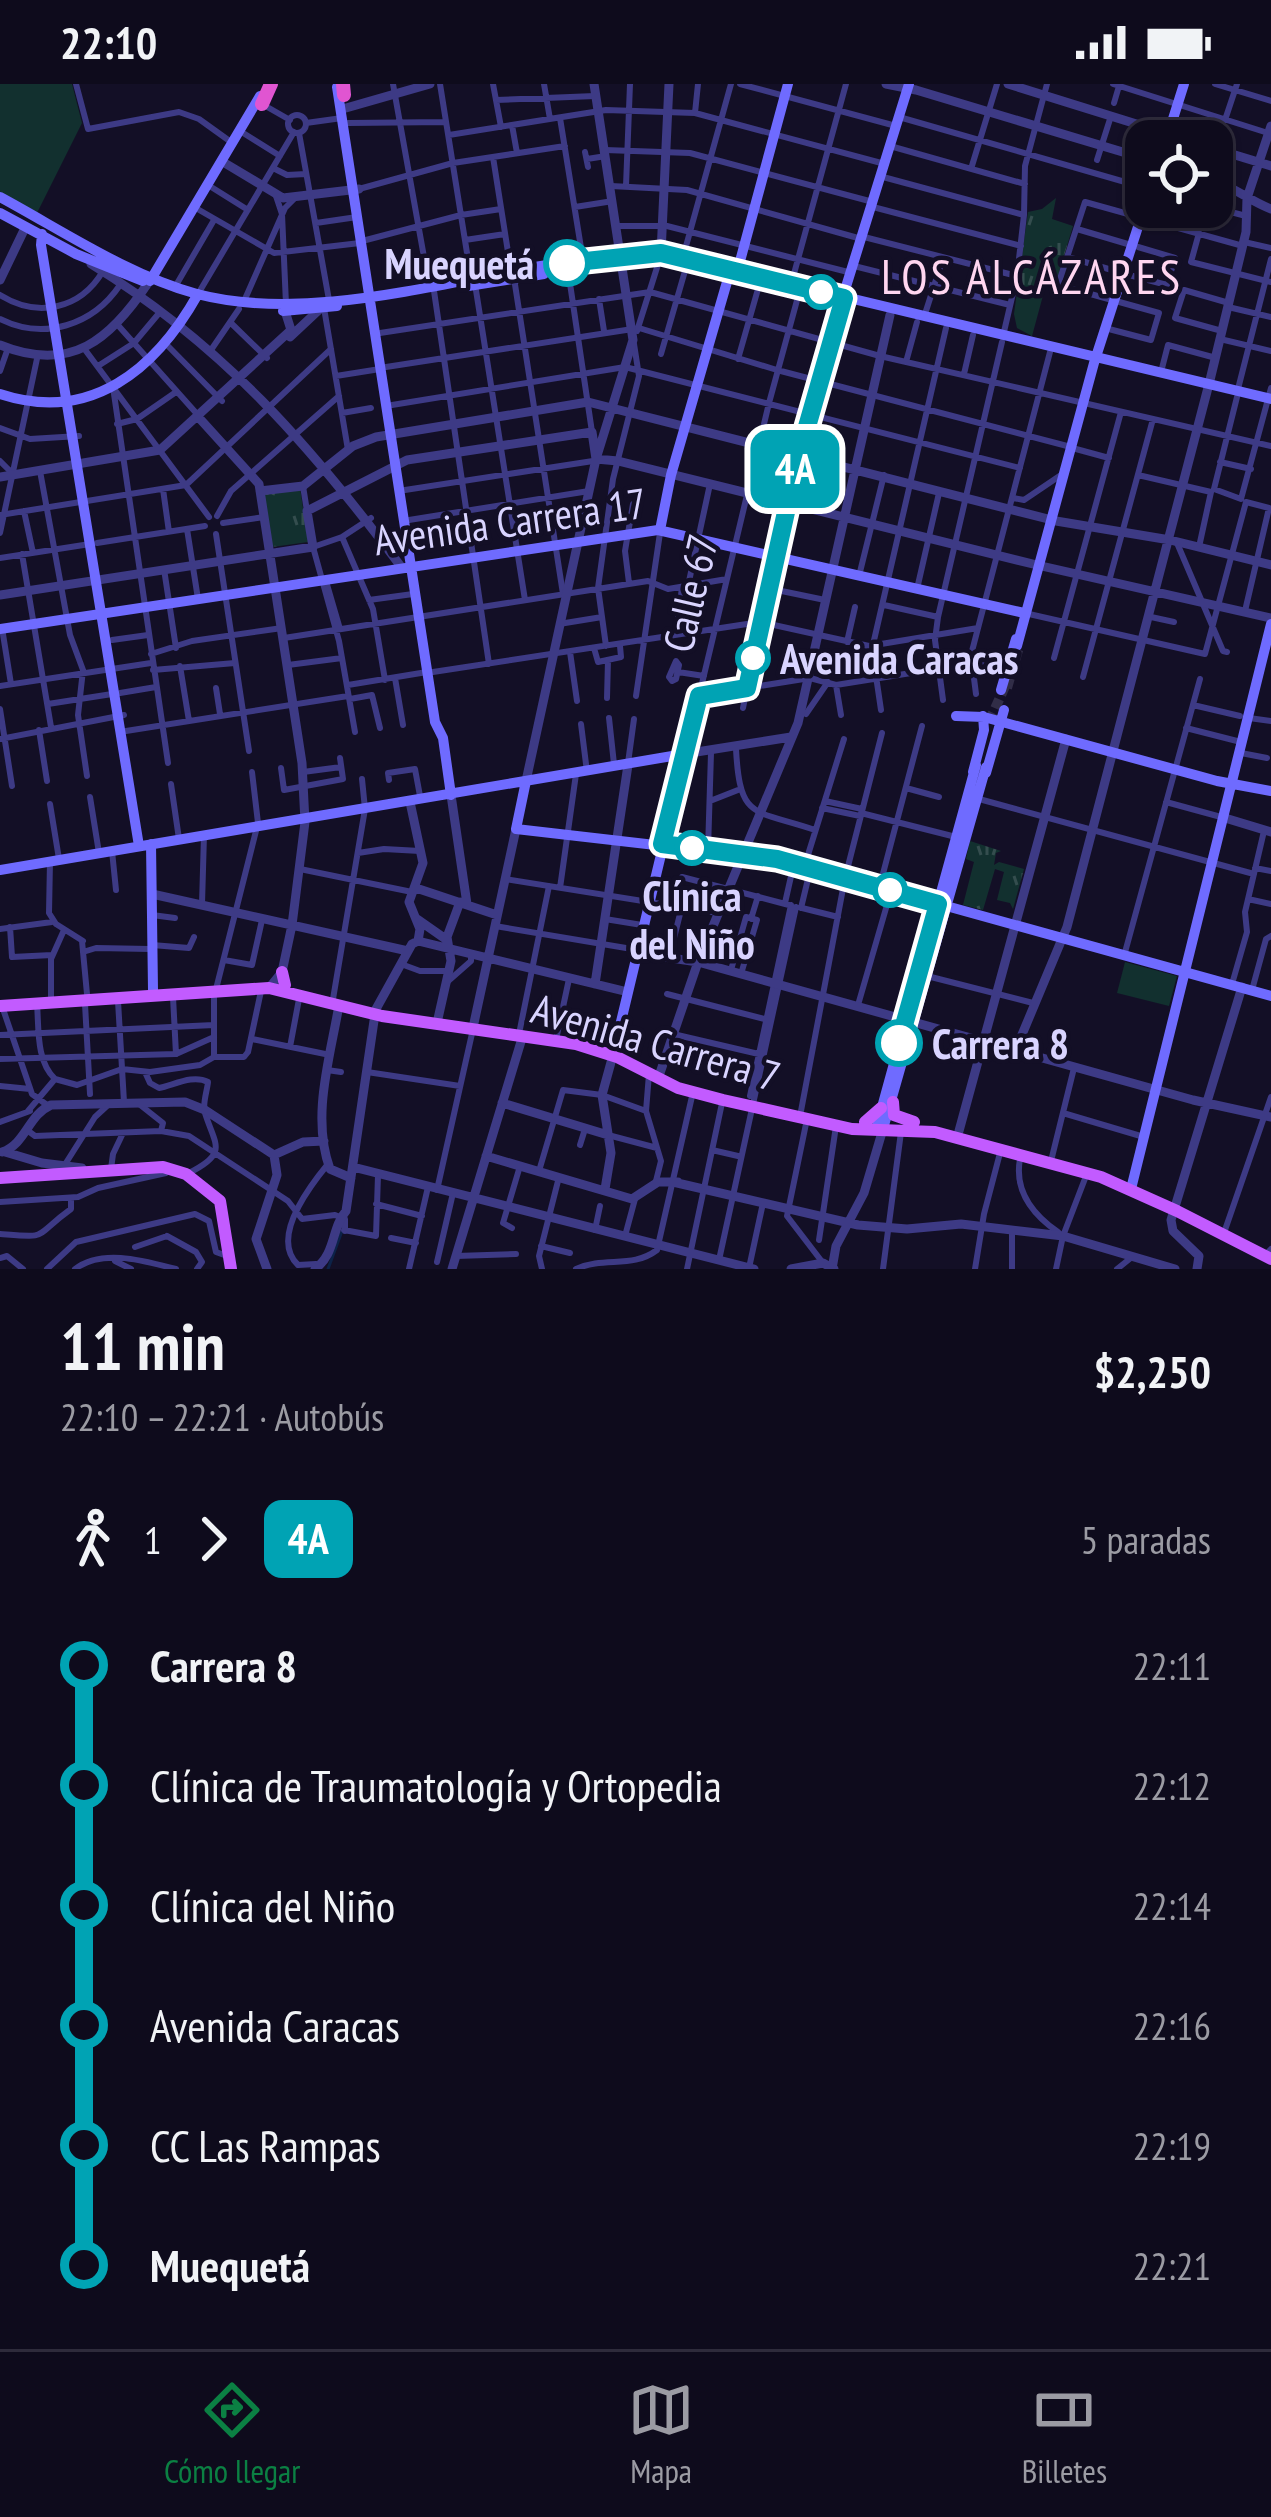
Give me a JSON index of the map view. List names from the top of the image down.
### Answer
{
  "streets": {
    "main road": ["Avenida Carrera 17", "Calle 67", "Avenida Carrera 7"]
  },
  "crossings": [
    ["Avenida Carrera 17", "Calle 67"],
    ["Calle 67", "Avenida Carrera 7"]
  ],
  "districts": ["LOS ALCÁZARES"],
  "places": [
    "Muequetá",
    "Avenida Caracas",
    "Clínica del Niño",
    "Carrera 8"
  ],
  "lines": ["bus line 4A"],
  "page": {
    "status": "22:10",
    "on_map": "4A",
    "heading": ["11 min", "22:10 – 22:21 · Autobús", "$2,250"],
    "legs": ["1", "4A", "5 paradas"],
    "list": [
      {
        "name": "Carrera 8",
        "value": "22:11"
      },
      {
        "name": "Clínica de Traumatología y Ortopedia",
        "value": "22:12"
      },
      {
        "name": "Clínica del Niño",
        "value": "22:14"
      },
      {
        "name": "Avenida Caracas",
        "value": "22:16"
      },
      {
        "name": "CC Las Rampas",
        "value": "22:19"
      },
      {
        "name": "Muequetá",
        "value": "22:21"
      }
    ],
    "tabs": ["Cómo llegar", "Mapa", "Billetes"]
  }
}
